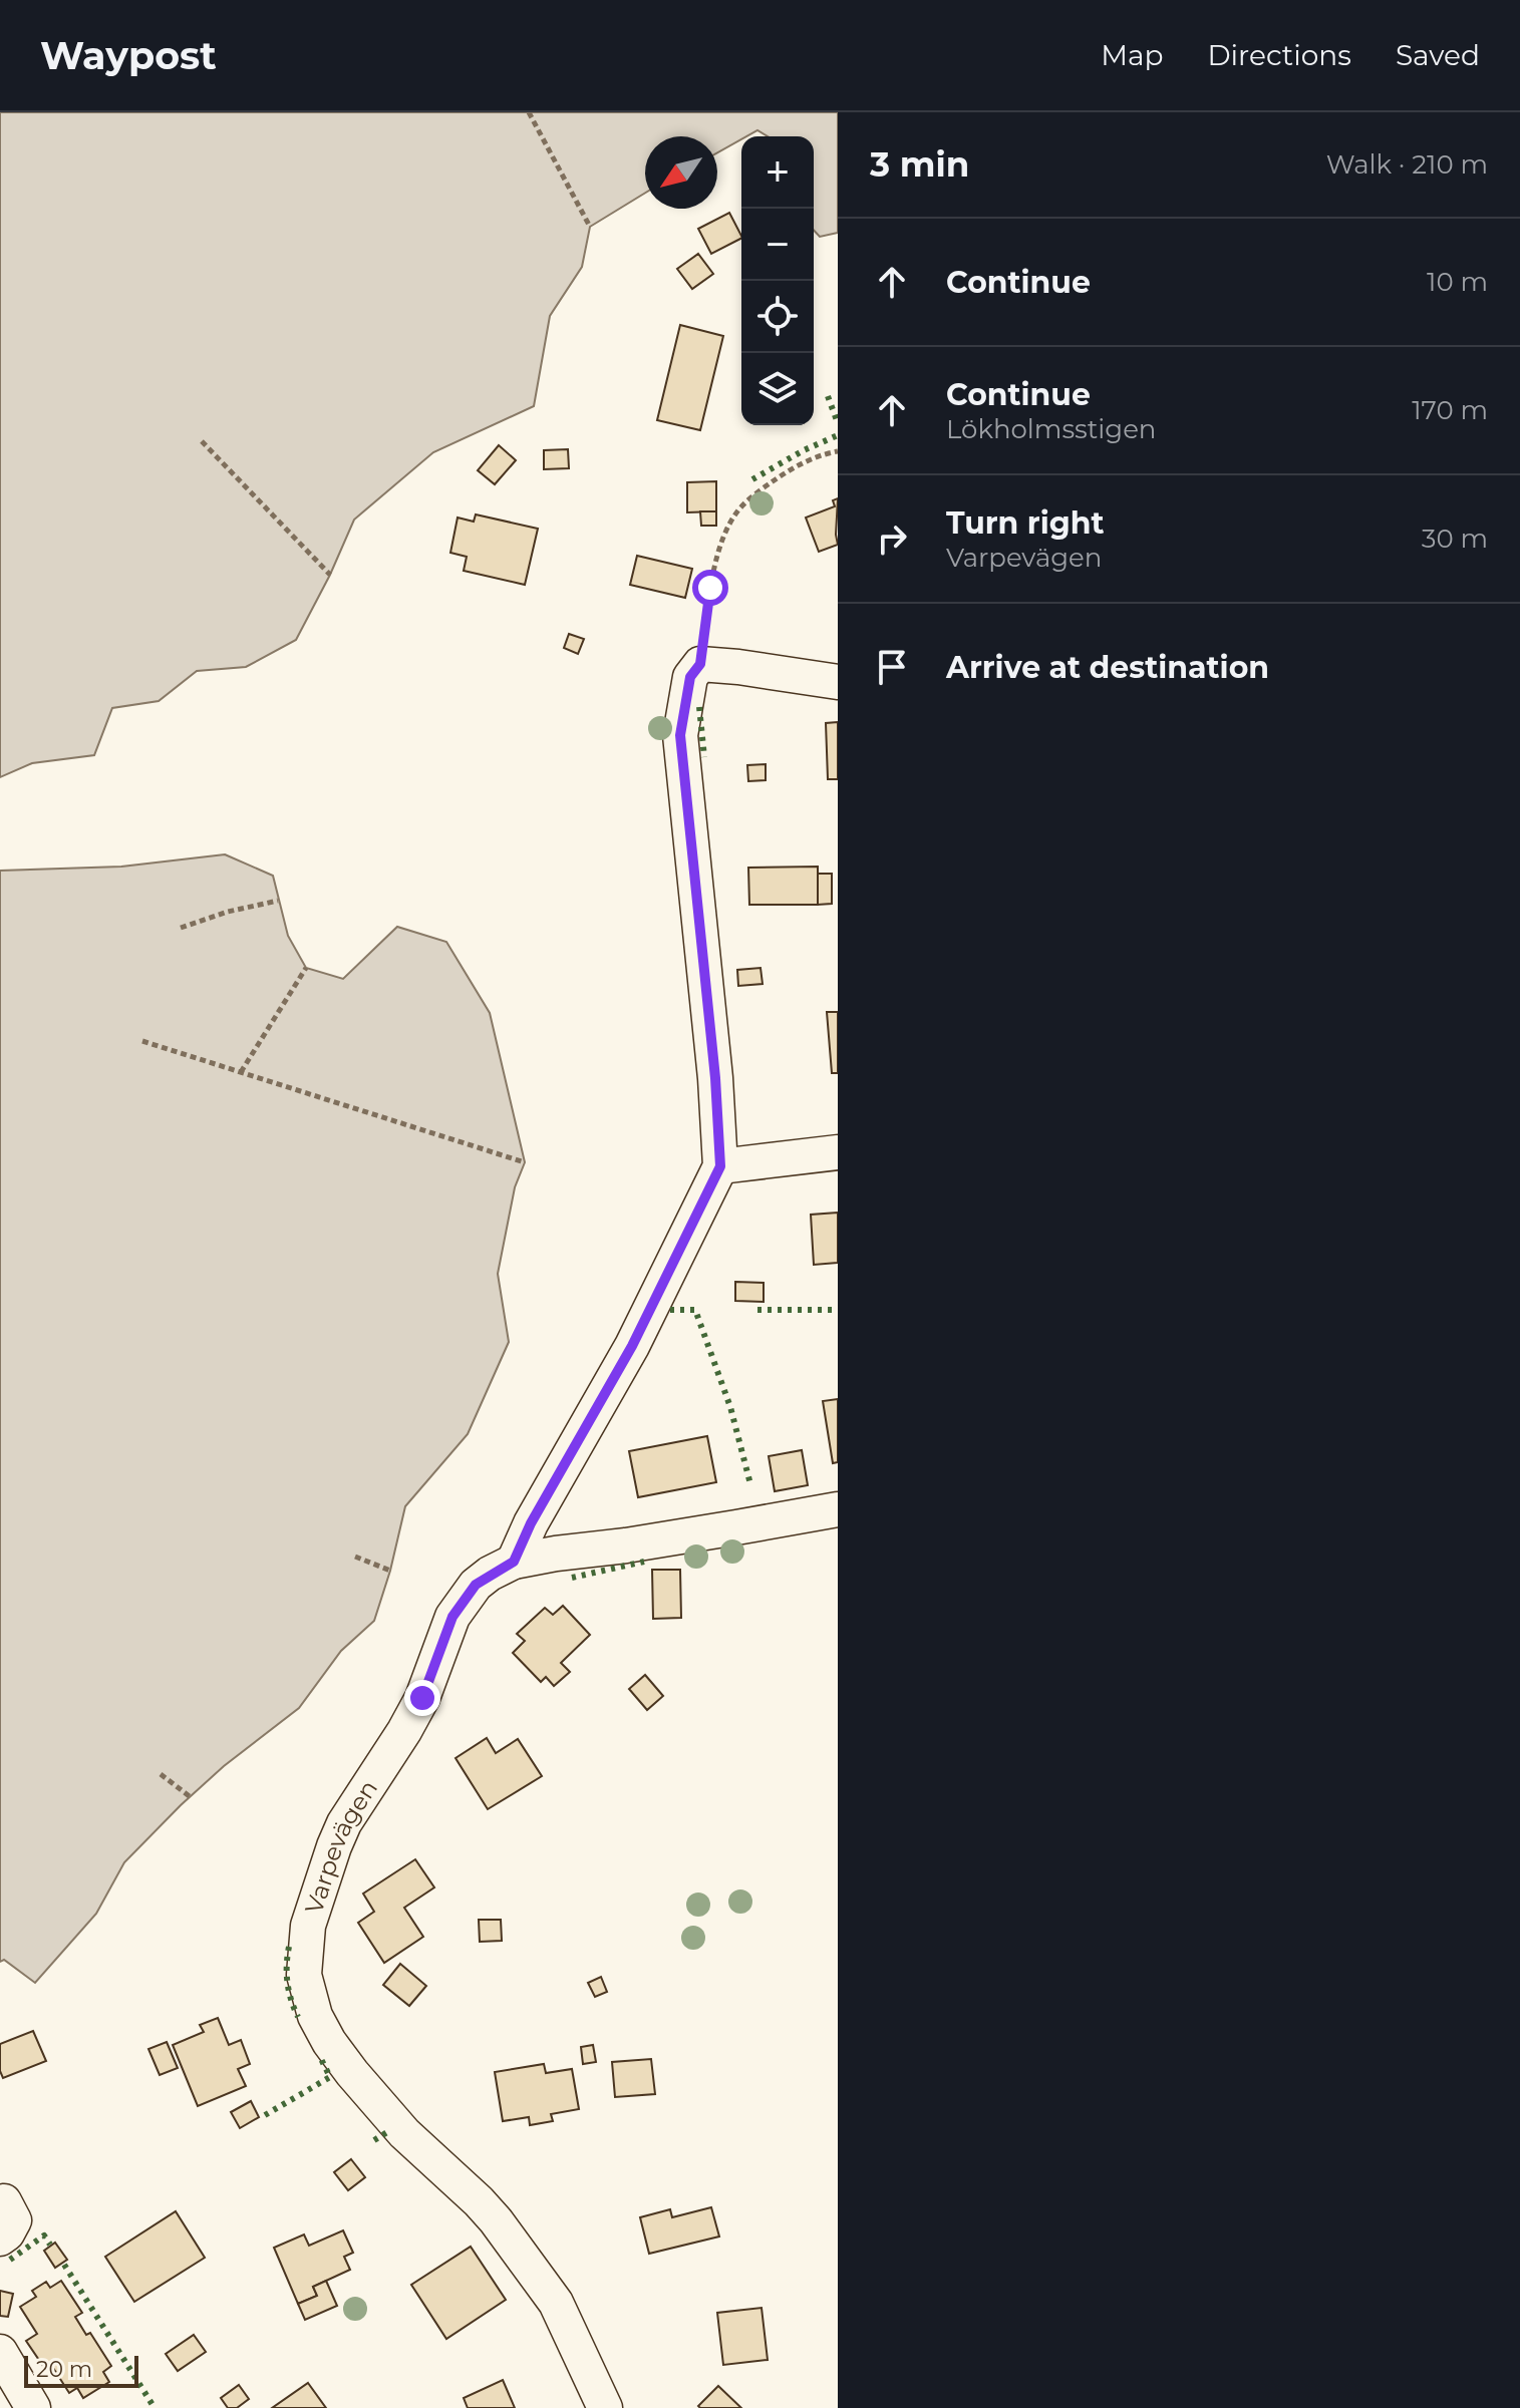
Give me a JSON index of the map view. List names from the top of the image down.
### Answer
{
  "streets": {
    "street": ["Varpevägen"]
  },
  "scale_bar": "20 m",
  "north": "bottom left",
  "page": {
    "header": "Waypost",
    "nav": ["Map", "Directions", "Saved"],
    "heading": ["3 min", "Walk · 210 m"],
    "map_buttons": ["+", "−"],
    "list": [
      ["Continue", "10 m"],
      ["Continue", "Lökholmsstigen", "170 m"],
      ["Turn right", "Varpevägen", "30 m"],
      "Arrive at destination"
    ],
    "scale": "20 m"
  }
}
